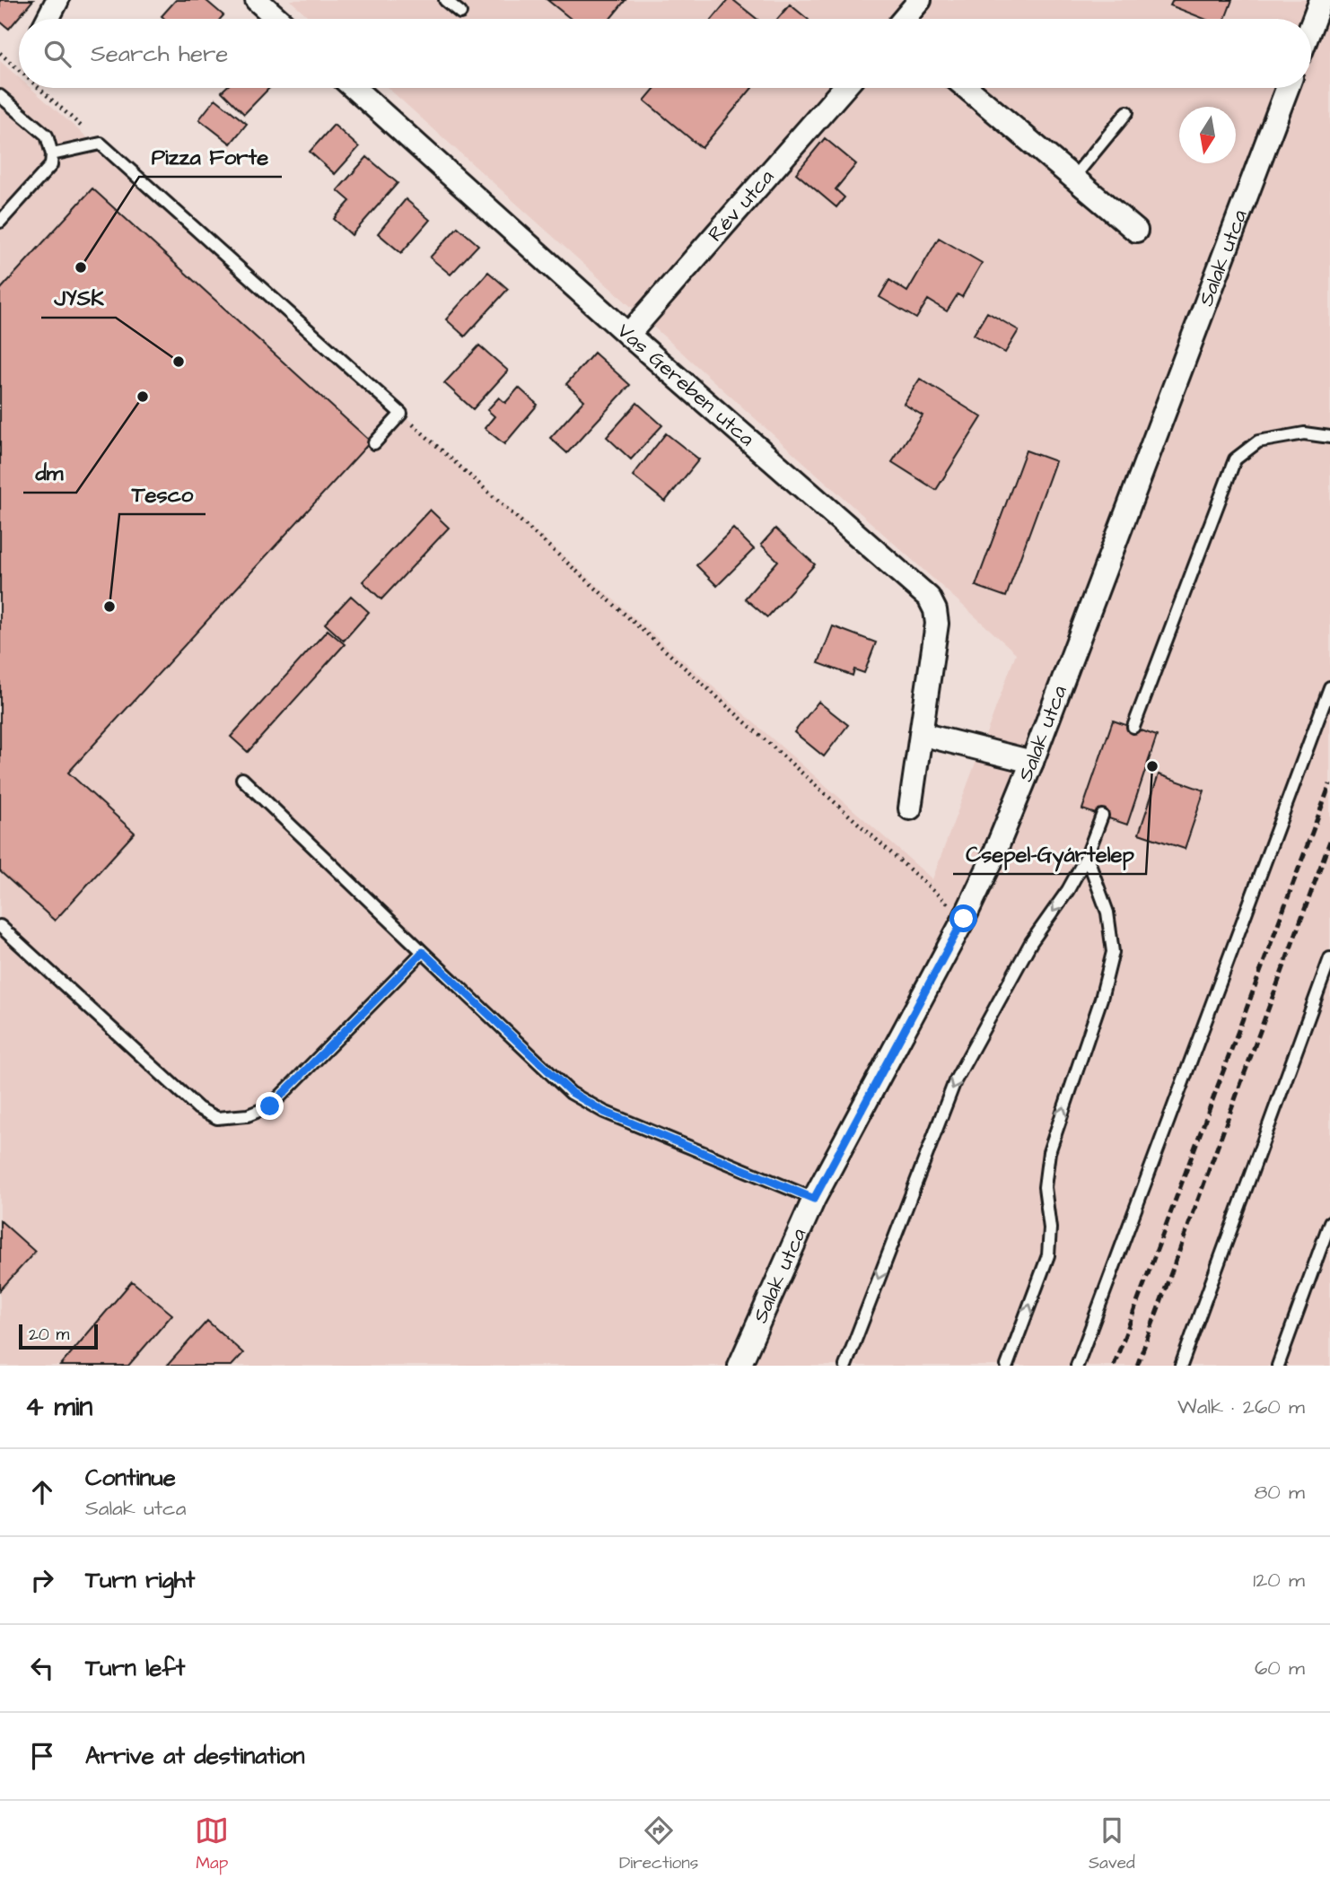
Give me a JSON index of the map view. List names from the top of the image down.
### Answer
{
  "streets": {
    "street": ["Rév utca", "Salak utca", "Vas Gereben utca"]
  },
  "crossings": [
    ["Rév utca", "Vas Gereben utca"]
  ],
  "places": [
    "Pizza Forte",
    "JYSK",
    "dm",
    "Tesco",
    "Csepel–Gyártelep"
  ],
  "scale_bar": "20 m",
  "north": "bottom",
  "page": {
    "search": "Search here",
    "scale": "20 m",
    "heading": ["4 min", "Walk · 260 m"],
    "list": [
      ["Continue", "Salak utca", "80 m"],
      ["Turn right", "120 m"],
      ["Turn left", "60 m"],
      "Arrive at destination"
    ],
    "nav": ["Map", "Directions", "Saved"]
  }
}
